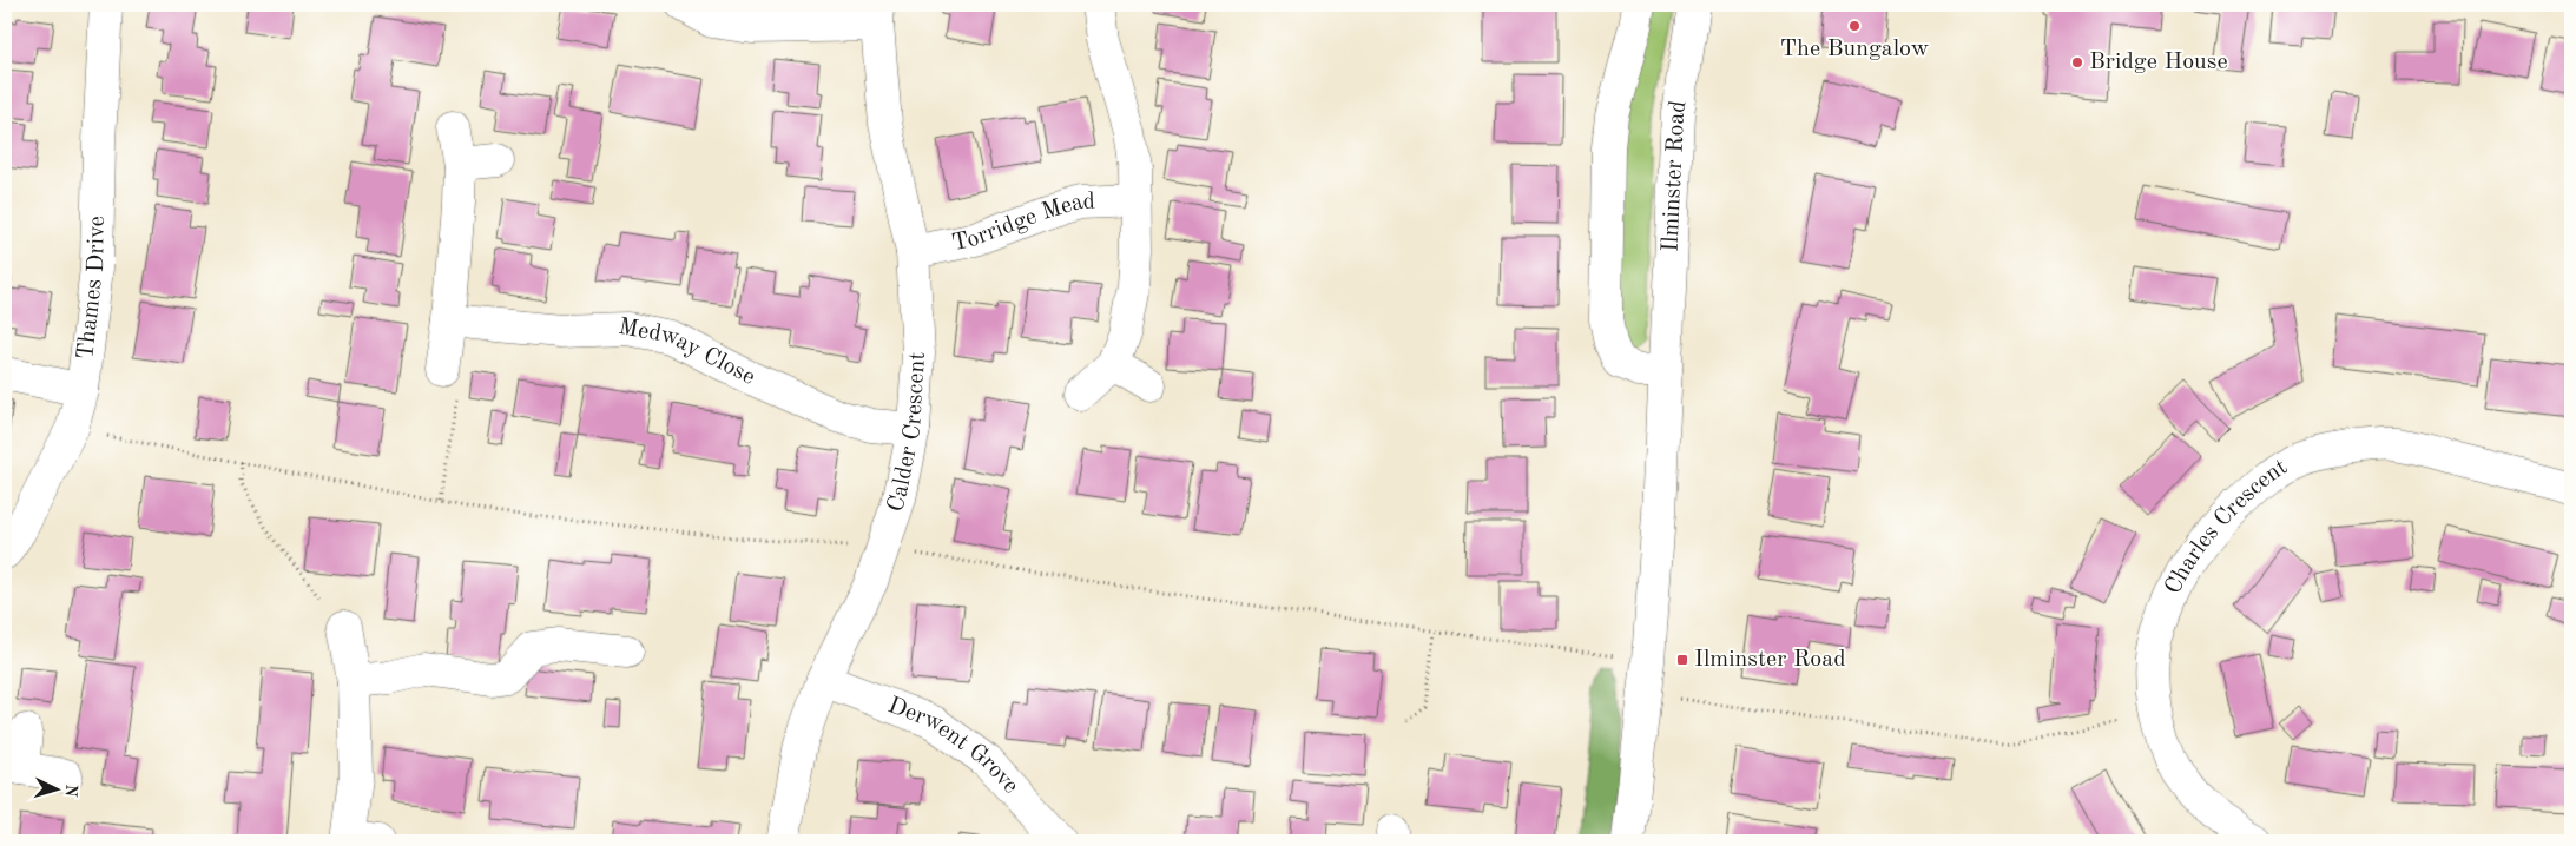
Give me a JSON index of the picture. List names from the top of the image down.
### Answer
{
  "streets": {
    "street": [
      "Ilminster Road",
      "Torridge Mead",
      "Thames Drive",
      "Medway Close",
      "Calder Crescent",
      "Charles Crescent",
      "Derwent Grove"
    ]
  },
  "crossings": [
    ["Torridge Mead", "Calder Crescent"],
    ["Medway Close", "Calder Crescent"],
    ["Calder Crescent", "Derwent Grove"]
  ],
  "places": {
    "other": ["The Bungalow", "Bridge House"],
    "transit": ["Ilminster Road"]
  },
  "north": "right"
}
